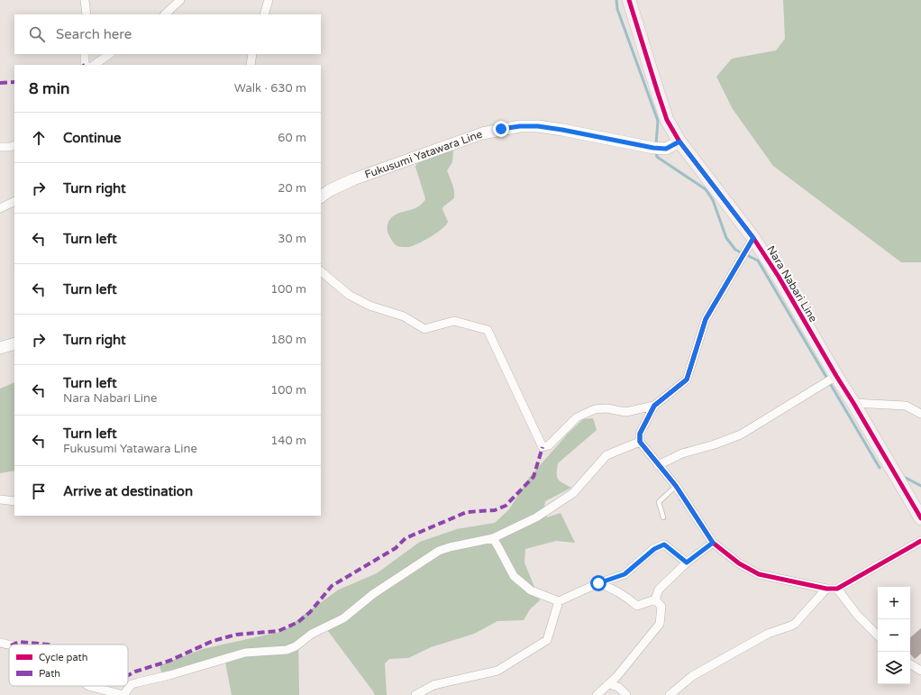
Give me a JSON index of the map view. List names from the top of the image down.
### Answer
{
  "streets": {
    "main road": ["Fukusumi Yatawara Line", "Nara Nabari Line"]
  },
  "crossings": [
    ["Fukusumi Yatawara Line", "Nara Nabari Line"]
  ],
  "legend": ["Cycle path", "Path"],
  "page": {
    "search": "Search here",
    "heading": ["8 min", "Walk · 630 m"],
    "list": [
      ["Continue", "60 m"],
      ["Turn right", "20 m"],
      ["Turn left", "30 m"],
      ["Turn left", "100 m"],
      ["Turn right", "180 m"],
      ["Turn left", "Nara Nabari Line", "100 m"],
      ["Turn left", "Fukusumi Yatawara Line", "140 m"],
      "Arrive at destination"
    ],
    "map_buttons": ["+", "−"]
  }
}
